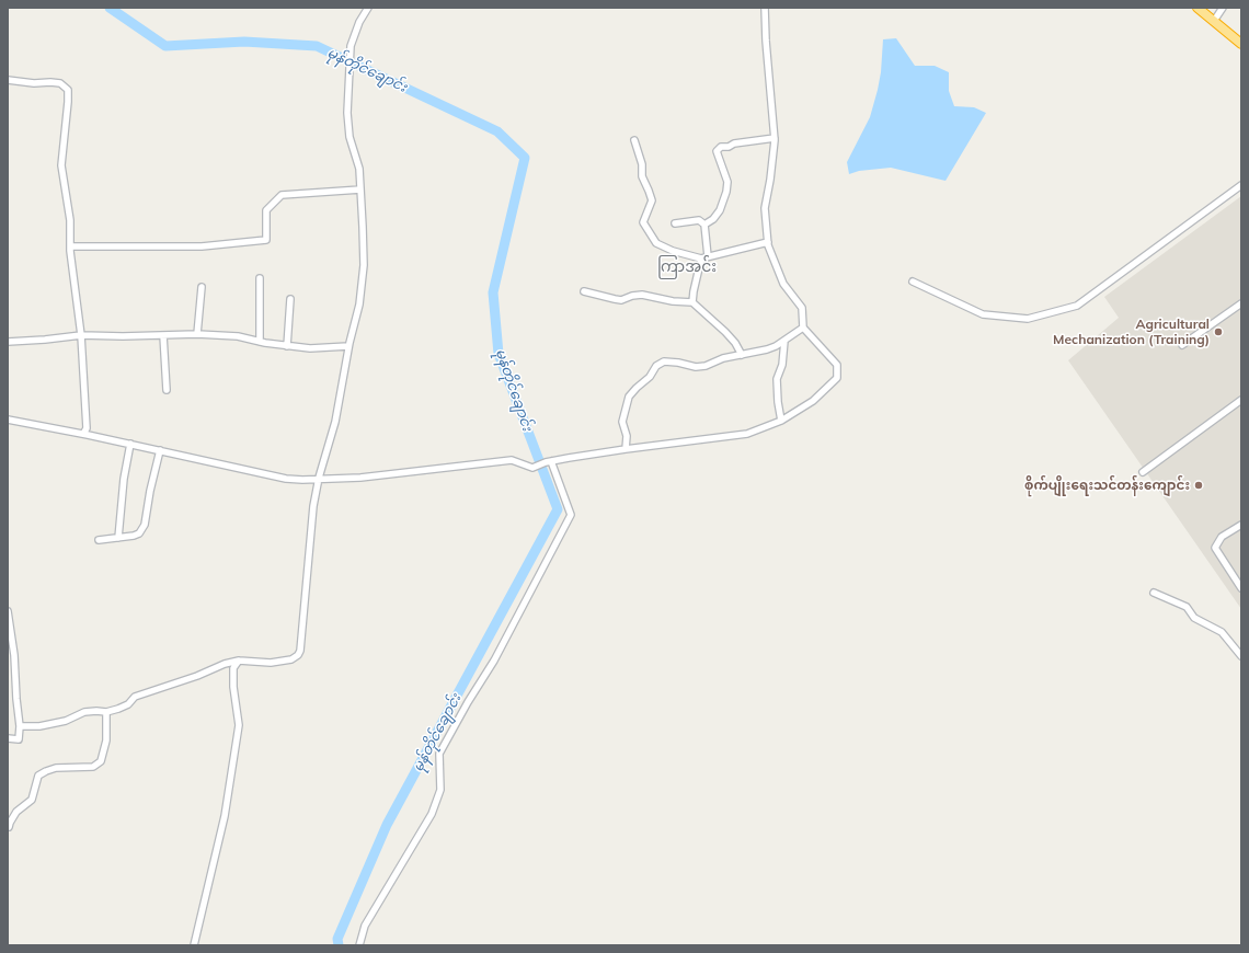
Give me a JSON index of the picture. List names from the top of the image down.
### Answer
{
  "districts": ["ကြာအင်း"],
  "water": ["မုန်တိုင်ချောင်း"],
  "places": ["Agricultural Mechanization (Training)", "စိုက်ပျိုးရေးသင်တန်းကျောင်း"]
}
